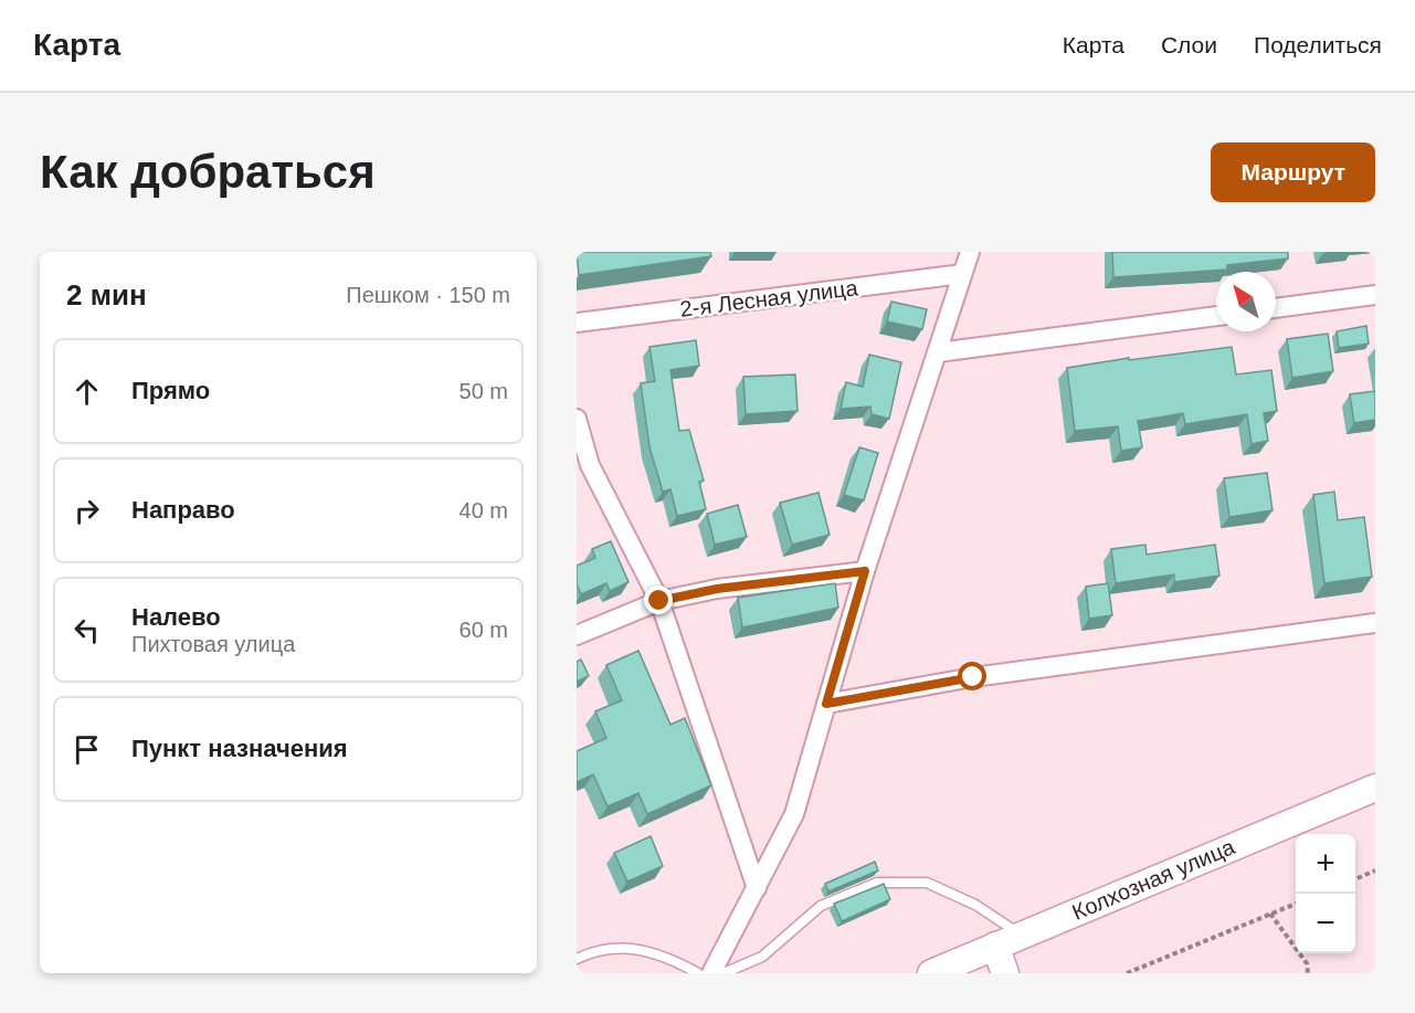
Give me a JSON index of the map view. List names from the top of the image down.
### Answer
{
  "streets": {
    "main road": ["Колхозная улица"],
    "street": ["2-я Лесная улица"]
  },
  "north": "top left",
  "page": {
    "header": "Карта",
    "nav": ["Карта", "Слои", "Поделиться"],
    "buttons": "Маршрут",
    "title": "Как добраться",
    "heading": ["2 мин", "Пешком · 150 m"],
    "list": [
      ["Прямо", "50 m"],
      ["Направо", "40 m"],
      ["Налево", "Пихтовая улица", "60 m"],
      "Пункт назначения"
    ],
    "map_buttons": ["+", "−"]
  }
}
